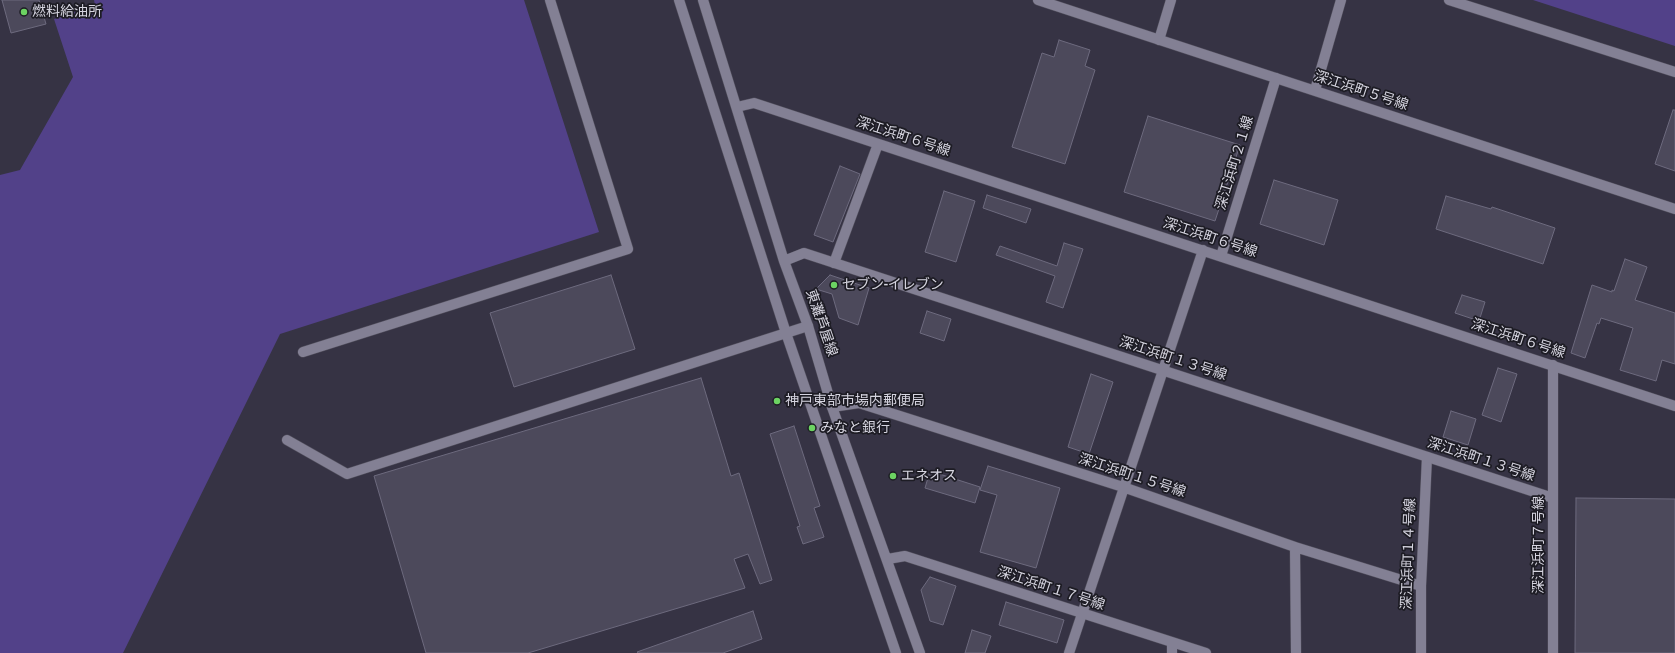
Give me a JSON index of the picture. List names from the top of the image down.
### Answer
{
  "streets": {
    "street": [
      "深江浜町５号線",
      "深江浜町６号線",
      "深江浜町２１線",
      "東灘芦屋線",
      "深江浜町１３号線",
      "深江浜町１５号線",
      "深江浜町７号線",
      "深江浜町１４号線",
      "深江浜町１７号線"
    ]
  },
  "crossings": [
    ["深江浜町５号線", "深江浜町２１線"],
    ["深江浜町６号線", "深江浜町２１線"],
    ["深江浜町６号線", "東灘芦屋線"],
    ["深江浜町６号線", "深江浜町７号線"],
    ["東灘芦屋線", "深江浜町１３号線"],
    ["東灘芦屋線", "深江浜町１５号線"],
    ["東灘芦屋線", "深江浜町１７号線"],
    ["深江浜町１３号線", "深江浜町７号線"],
    ["深江浜町１３号線", "深江浜町１４号線"],
    ["深江浜町１５号線", "深江浜町１４号線"]
  ],
  "places": [
    "燃料給油所",
    "セブン-イレブン",
    "神戸東部市場内郵便局",
    "みなと銀行",
    "エネオス"
  ]
}
